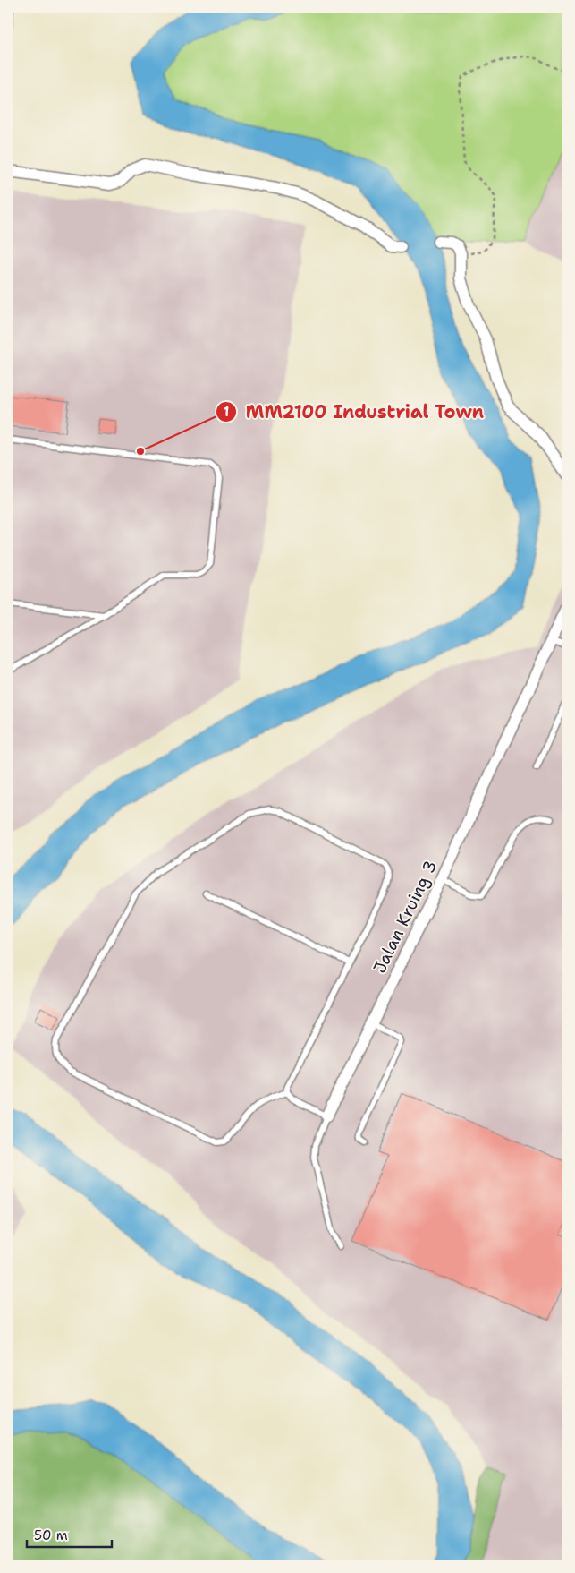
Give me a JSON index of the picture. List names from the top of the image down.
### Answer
{
  "streets": {
    "street": ["Jalan Kruing 3"]
  },
  "places": ["MM2100 Industrial Town"],
  "scale_bar": "50 m"
}
